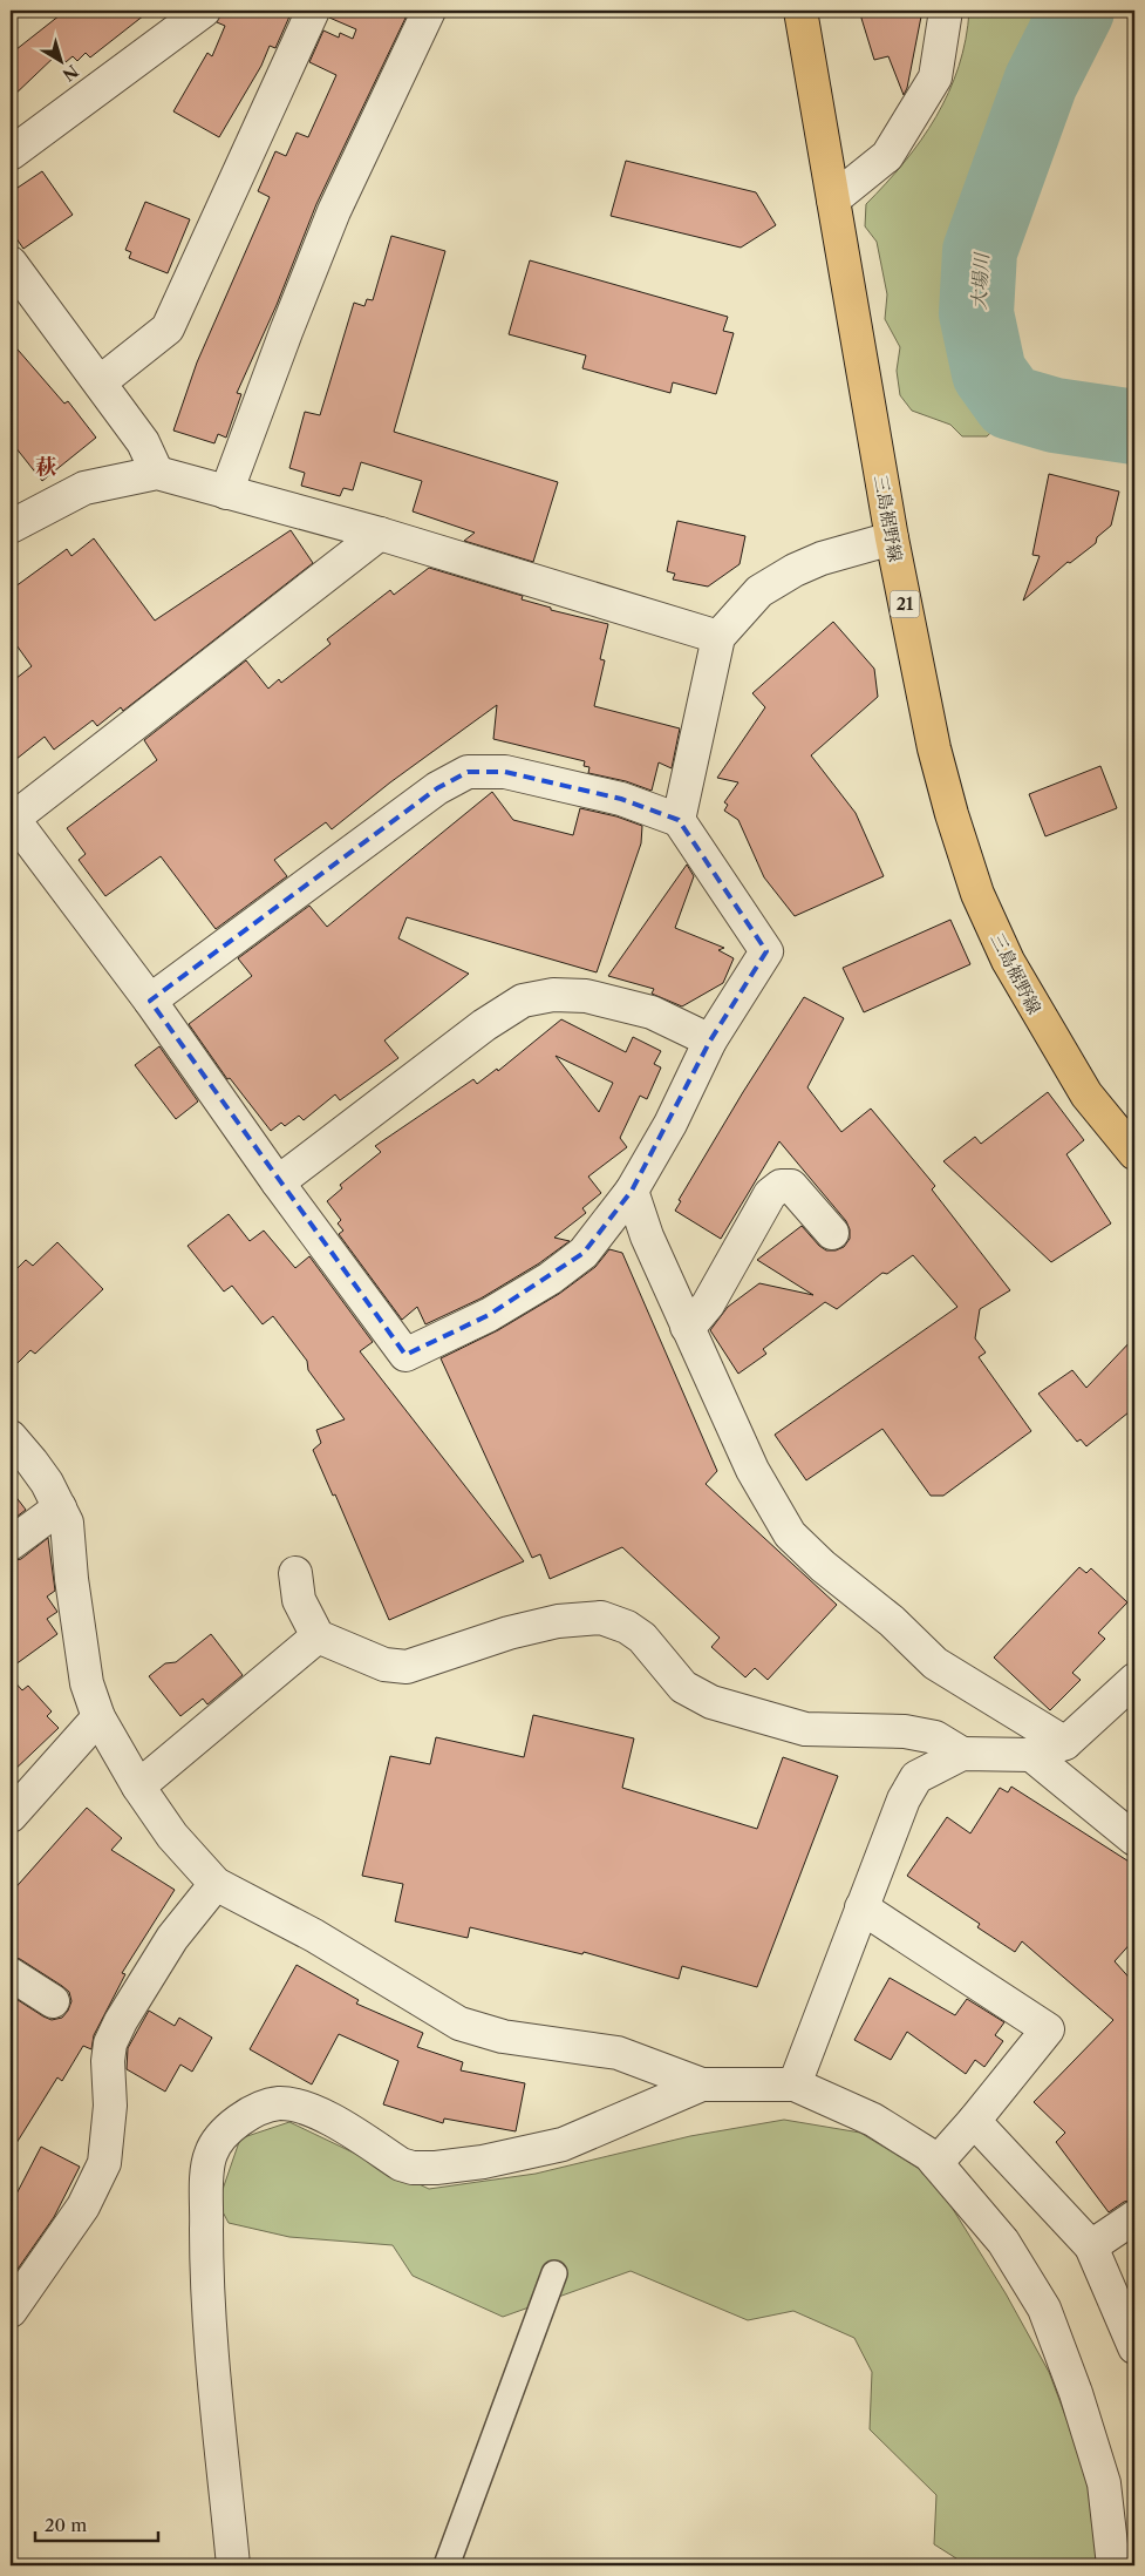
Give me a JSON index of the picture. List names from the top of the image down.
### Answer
{
  "streets": {
    "main road": ["三島裾野線", "21"]
  },
  "districts": ["萩"],
  "water": ["大場川"],
  "scale_bar": "20 m",
  "north": "bottom right"
}
